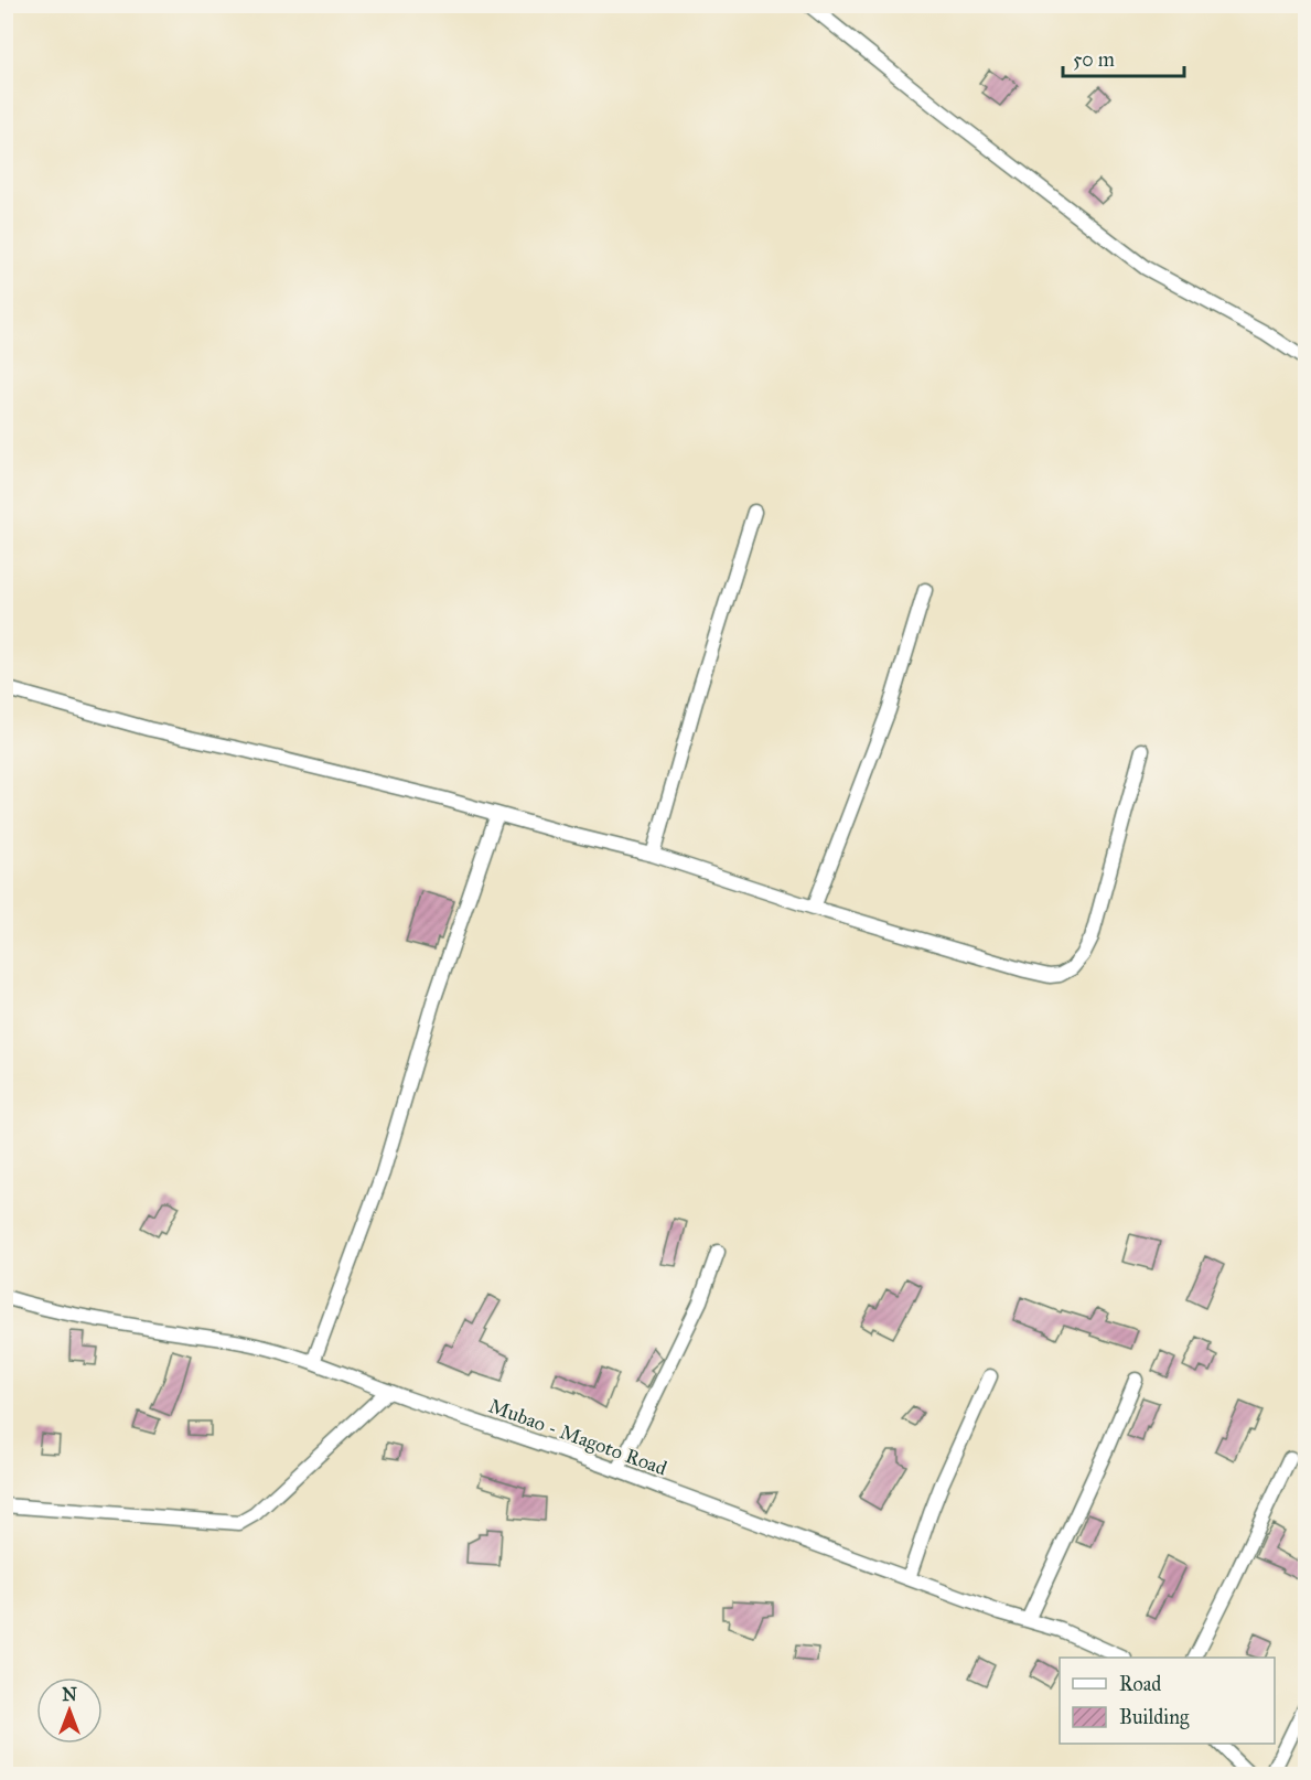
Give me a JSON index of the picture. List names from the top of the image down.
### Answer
{
  "streets": {
    "street": ["Mubao - Magoto Road"]
  },
  "legend": ["Road", "Building"],
  "scale_bar": "50 m",
  "north": "top"
}
